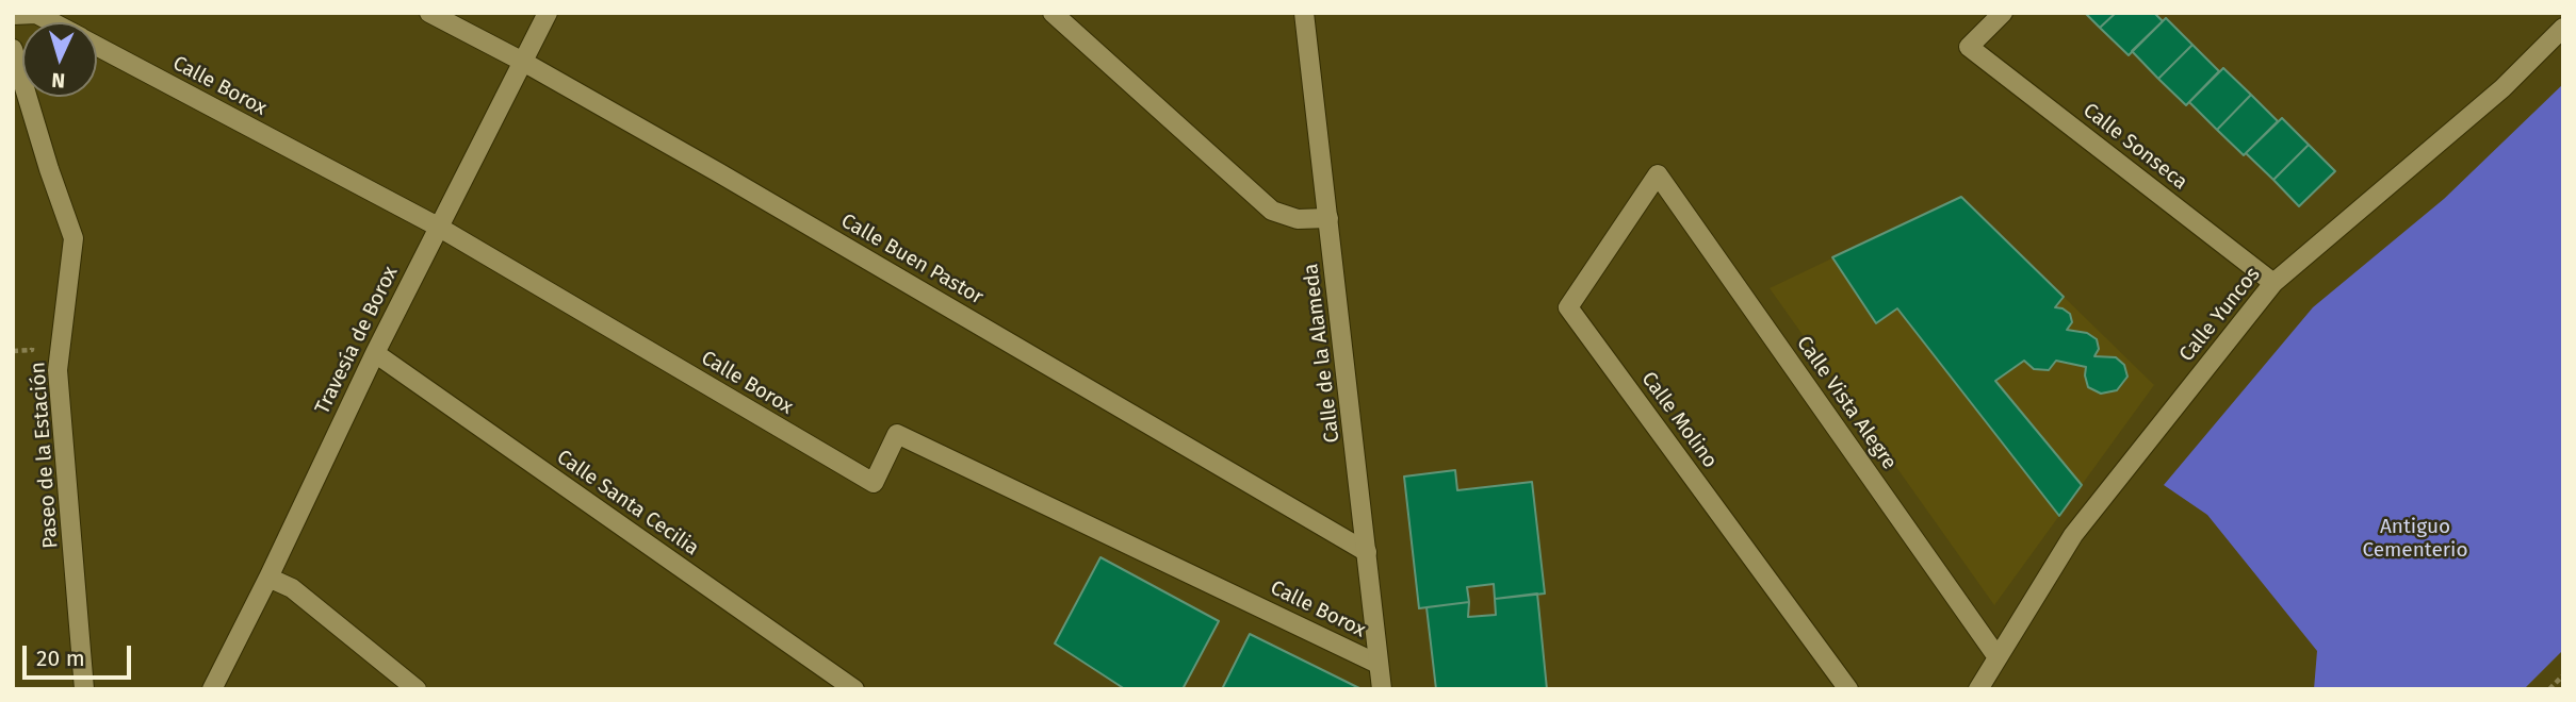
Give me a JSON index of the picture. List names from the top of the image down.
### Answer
{
  "streets": {
    "street": [
      "Calle Borox",
      "Calle Sonseca",
      "Calle Buen Pastor",
      "Calle Yuncos",
      "Travesía de Borox",
      "Calle de la Alameda",
      "Calle Vista Alegre",
      "Calle Molino",
      "Paseo de la Estación",
      "Calle Santa Cecilia"
    ]
  },
  "crossings": [
    ["Calle Borox", "Travesía de Borox"],
    ["Calle Borox", "Calle de la Alameda"],
    ["Calle Sonseca", "Calle Yuncos"],
    ["Calle Buen Pastor", "Travesía de Borox"],
    ["Calle Buen Pastor", "Calle de la Alameda"],
    ["Calle Yuncos", "Calle Vista Alegre"],
    ["Travesía de Borox", "Calle Santa Cecilia"],
    ["Calle Vista Alegre", "Calle Molino"]
  ],
  "parks": ["Antiguo Cementerio"],
  "scale_bar": "20 m",
  "north": "bottom"
}
